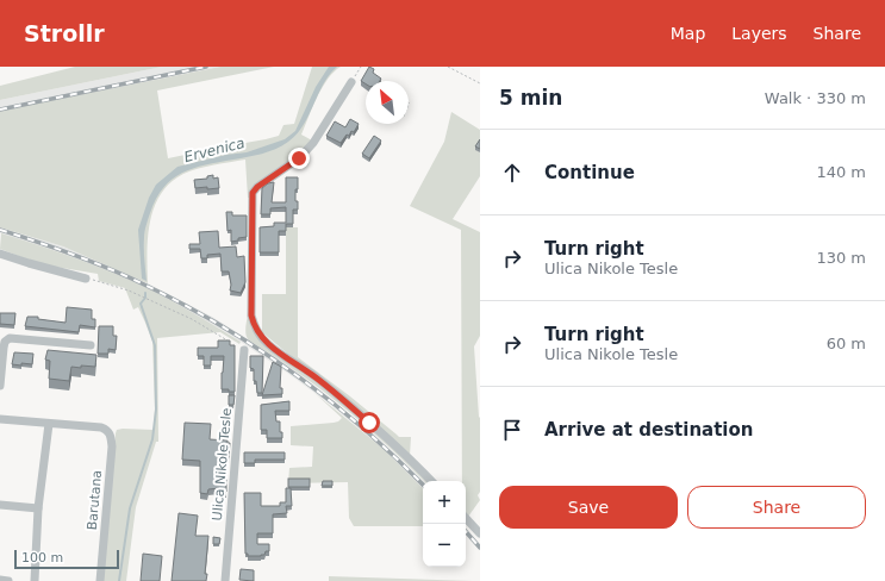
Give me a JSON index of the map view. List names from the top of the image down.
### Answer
{
  "streets": {
    "street": ["Ulica Nikole Tesle", "Barutana"]
  },
  "water": ["Ervenica"],
  "scale_bar": "100 m",
  "north": "top left",
  "page": {
    "header": "Strollr",
    "nav": ["Map", "Layers", "Share"],
    "heading": ["5 min", "Walk · 330 m"],
    "list": [
      ["Continue", "140 m"],
      ["Turn right", "Ulica Nikole Tesle", "130 m"],
      ["Turn right", "Ulica Nikole Tesle", "60 m"],
      "Arrive at destination"
    ],
    "buttons": ["Save", "Share"],
    "map_buttons": ["+", "−"],
    "scale": "100 m"
  }
}
